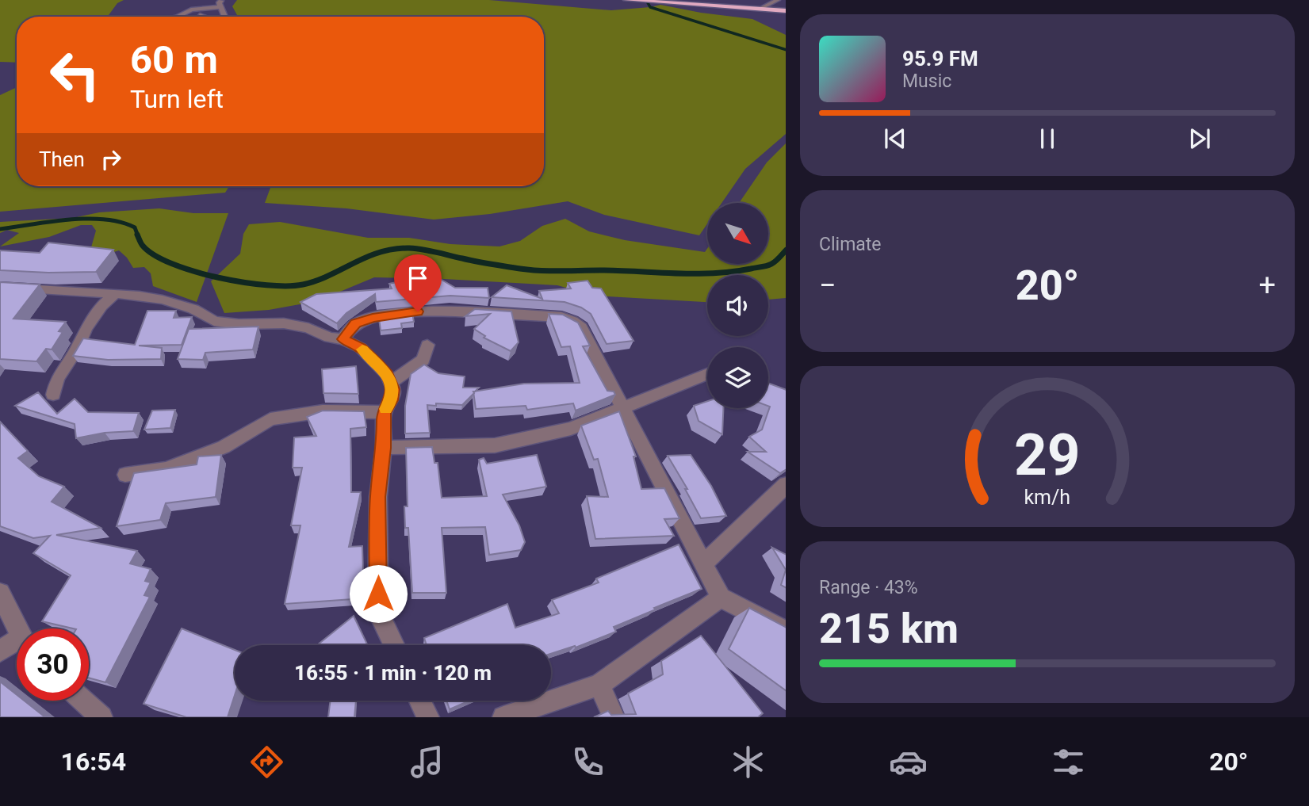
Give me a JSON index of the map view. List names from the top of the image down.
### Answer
{
  "north": "bottom right",
  "page": {
    "turn": ["60 m", "Turn left"],
    "song": ["95.9 FM", "Music"],
    "then": "Then",
    "tile": [
      "Climate",
      ["Range · 43%", "215 km"]
    ],
    "heat": ["−", "20°", "+"],
    "limit": "30",
    "trip": "16:55 · 1 min · 120 m",
    "tabs": ["16:54", "20°"],
    "gauge": ["29", "km/h"]
  }
}
